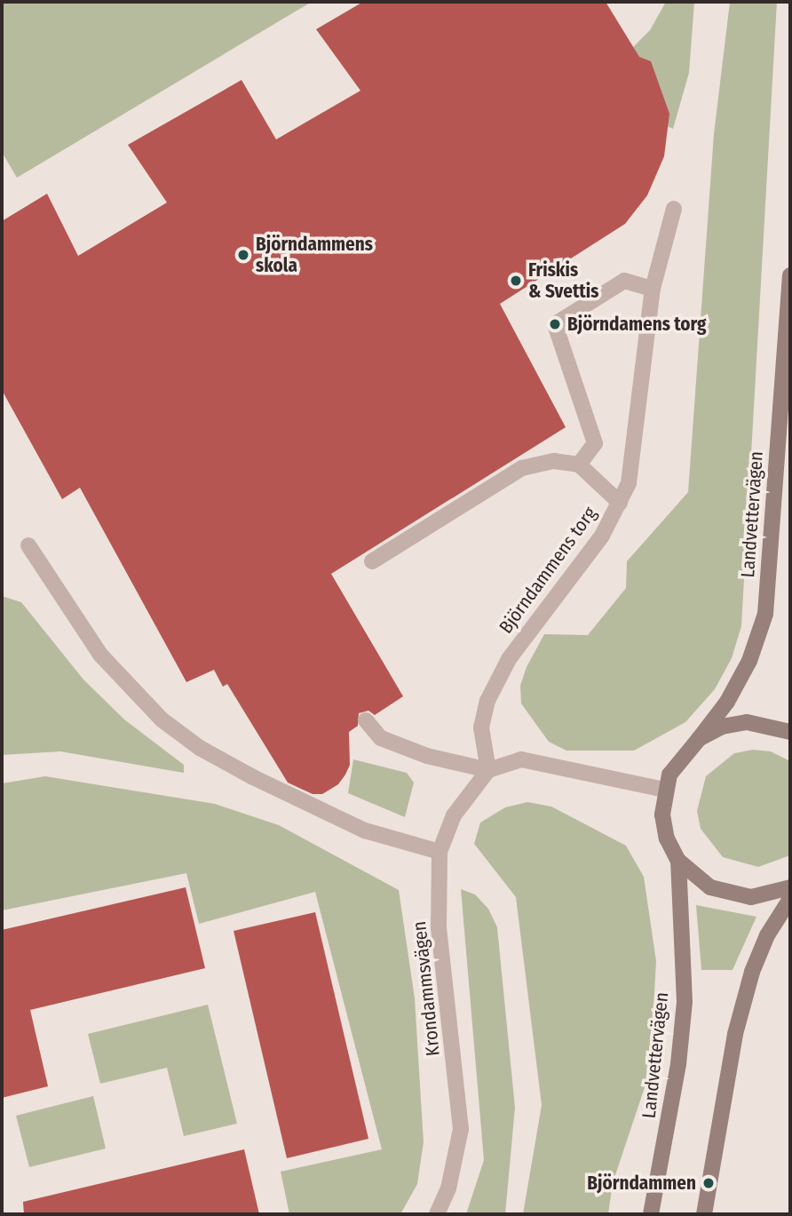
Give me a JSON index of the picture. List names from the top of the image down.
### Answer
{
  "streets": {
    "street": ["Landvettervägen", "Björndammens torg", "Krondammsvägen"]
  },
  "crossings": [
    ["Björndammens torg", "Krondammsvägen"]
  ],
  "places": [
    "Björndammens skola",
    "Friskis & Svettis",
    "Björndamens torg",
    "Björndammen"
  ]
}
